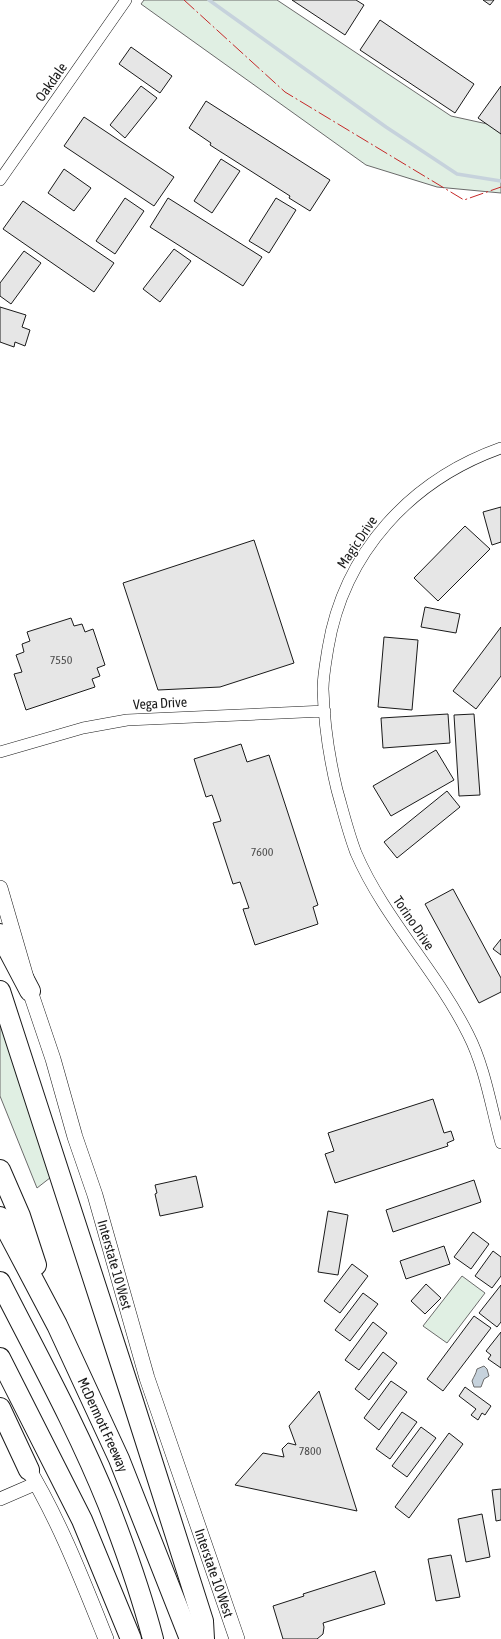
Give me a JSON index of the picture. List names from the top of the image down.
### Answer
{
  "streets": {
    "highway": ["McDermott Freeway"],
    "main road": ["Interstate 10 West"],
    "street": [
      "Oakdale",
      "Magic Drive",
      "Vega Drive",
      "Torino Drive"
    ]
  },
  "crossings": [
    ["Magic Drive", "Vega Drive"],
    ["Magic Drive", "Torino Drive"],
    ["Vega Drive", "Torino Drive"]
  ],
  "house_numbers": ["7550", "7600", "7800"]
}
